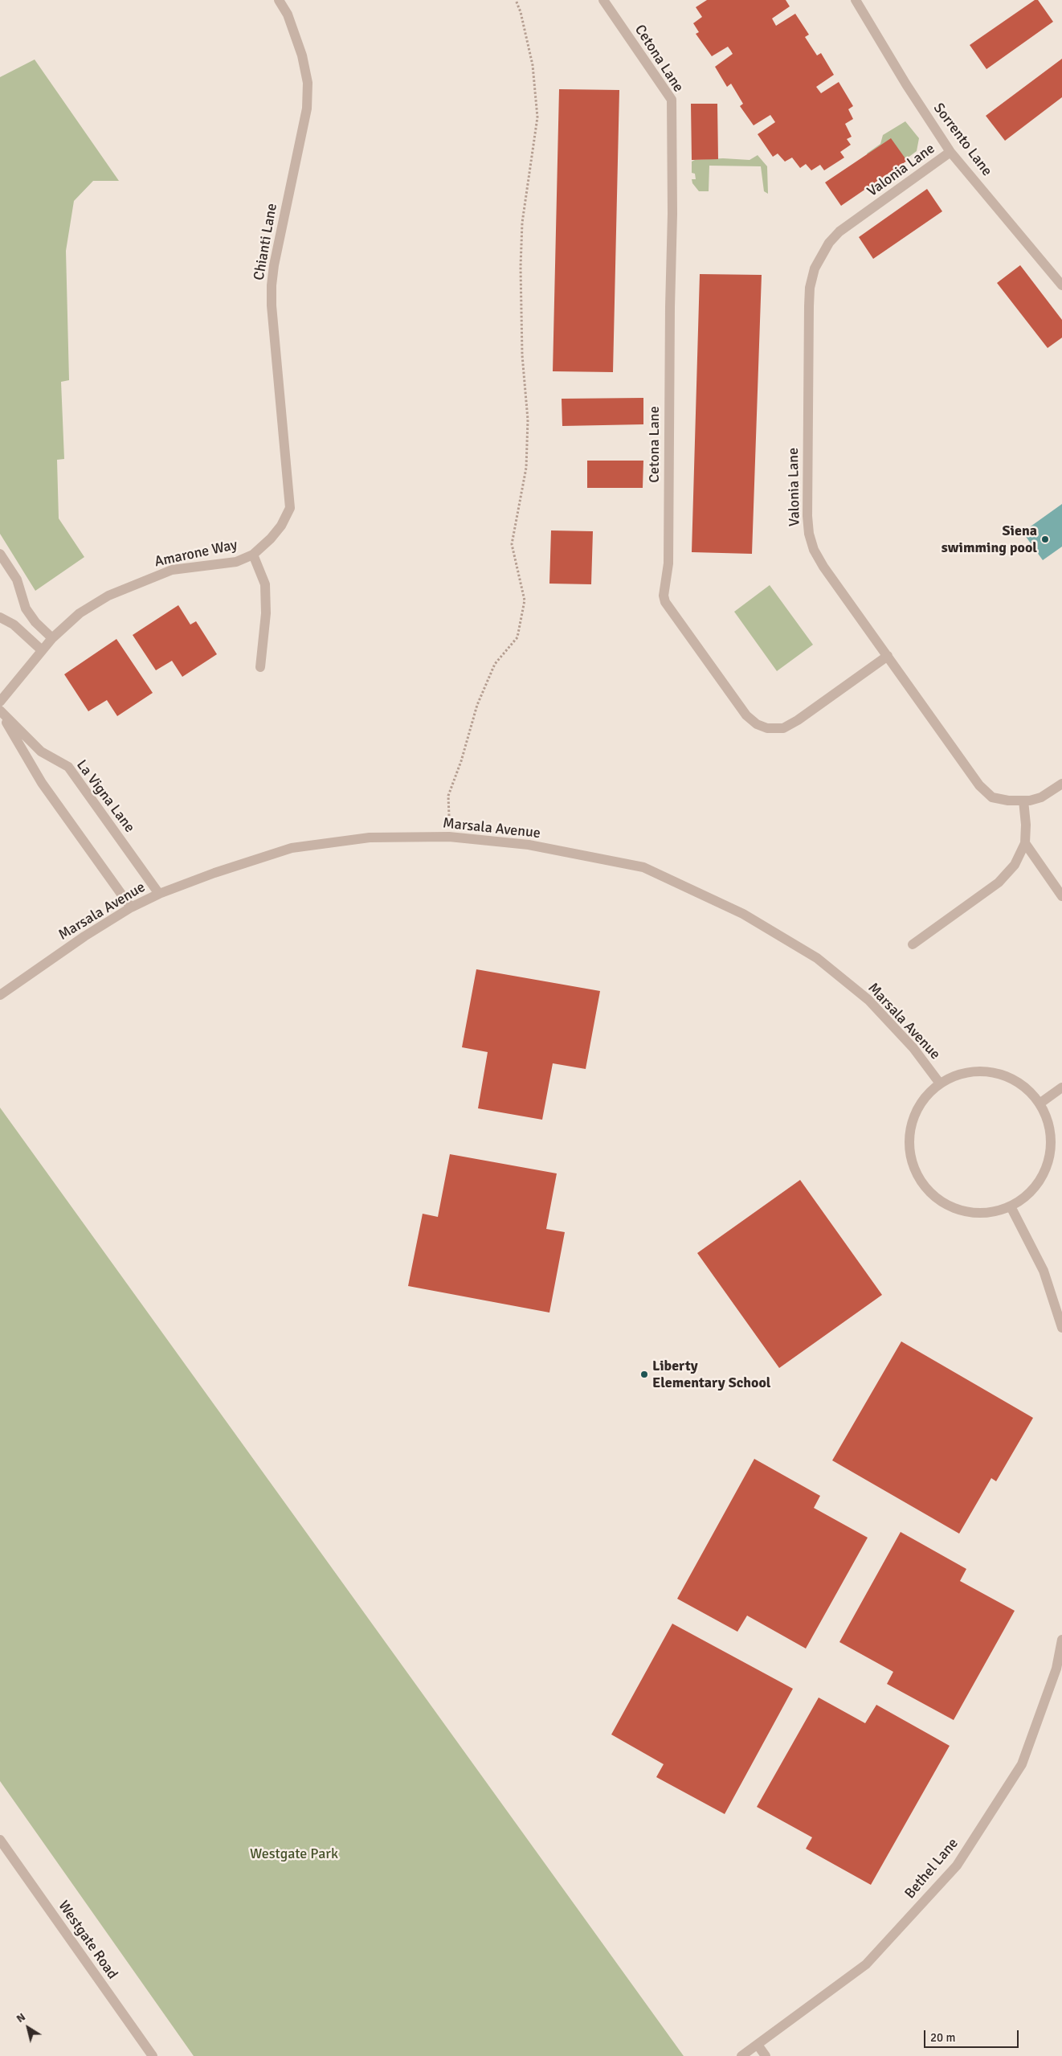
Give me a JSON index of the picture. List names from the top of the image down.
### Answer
{
  "streets": {
    "street": [
      "Cetona Lane",
      "Sorrento Lane",
      "Valonia Lane",
      "Chianti Lane",
      "Amarone Way",
      "La Vigna Lane",
      "Marsala Avenue",
      "Bethel Lane",
      "Westgate Road"
    ]
  },
  "crossings": [
    ["Cetona Lane", "Valonia Lane"],
    ["Sorrento Lane", "Valonia Lane"],
    ["Chianti Lane", "Amarone Way"],
    ["La Vigna Lane", "Marsala Avenue"]
  ],
  "parks": ["Westgate Park"],
  "places": ["Siena swimming pool", "Liberty Elementary School"],
  "scale_bar": "20 m",
  "north": "top left"
}
